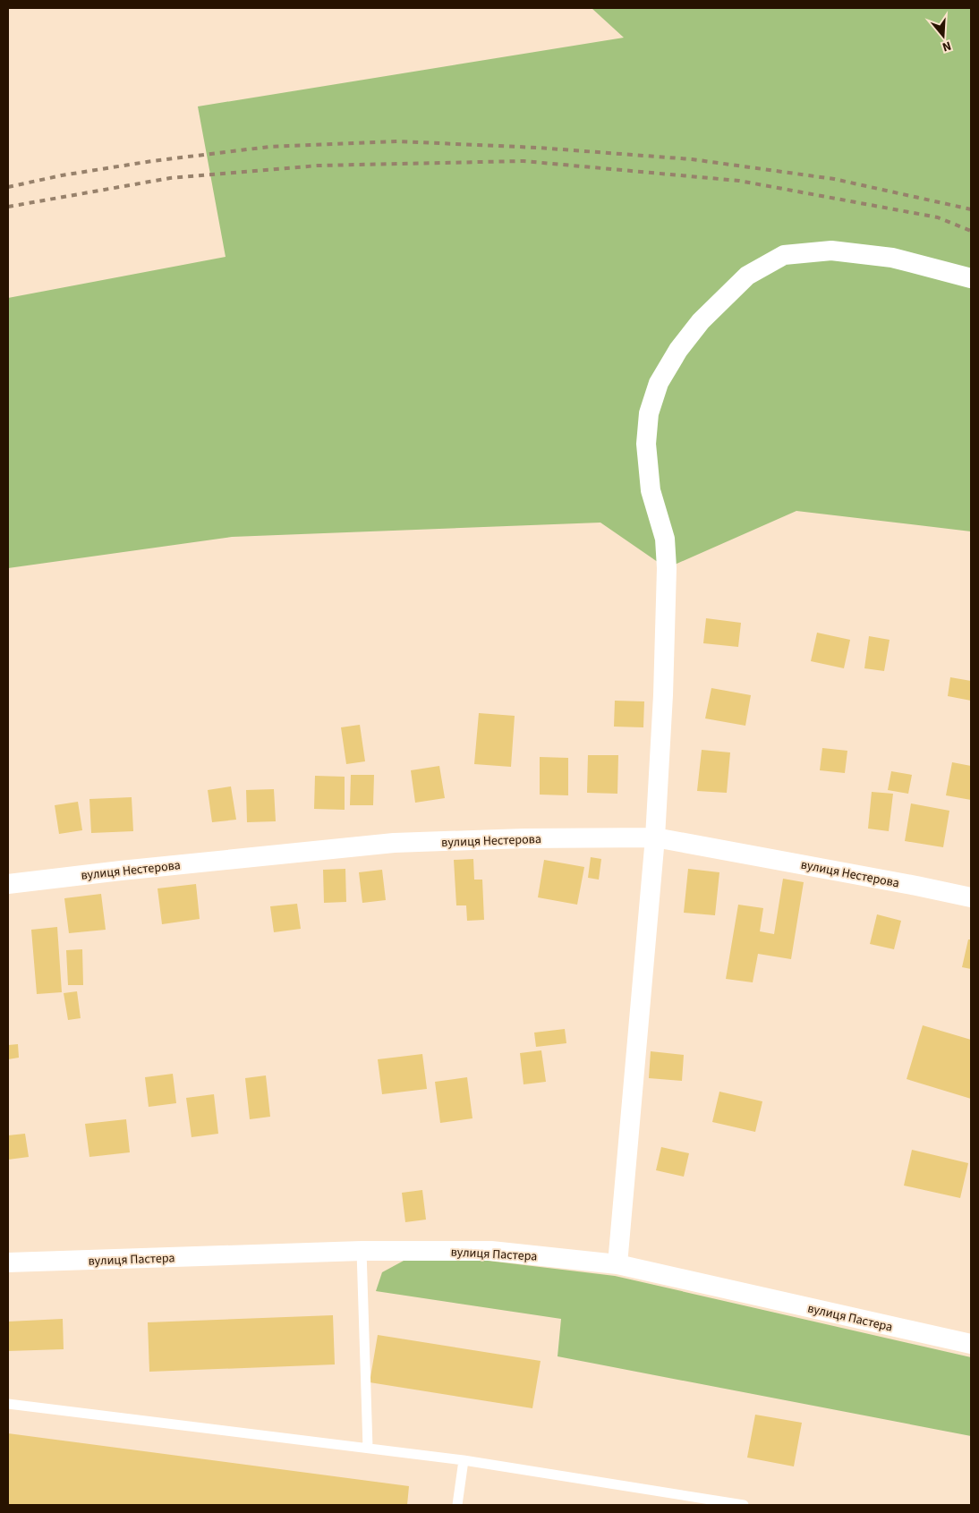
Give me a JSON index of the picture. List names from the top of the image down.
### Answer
{
  "streets": {
    "street": ["вулиця Нестерова", "вулиця Пастера"]
  },
  "north": "bottom"
}
